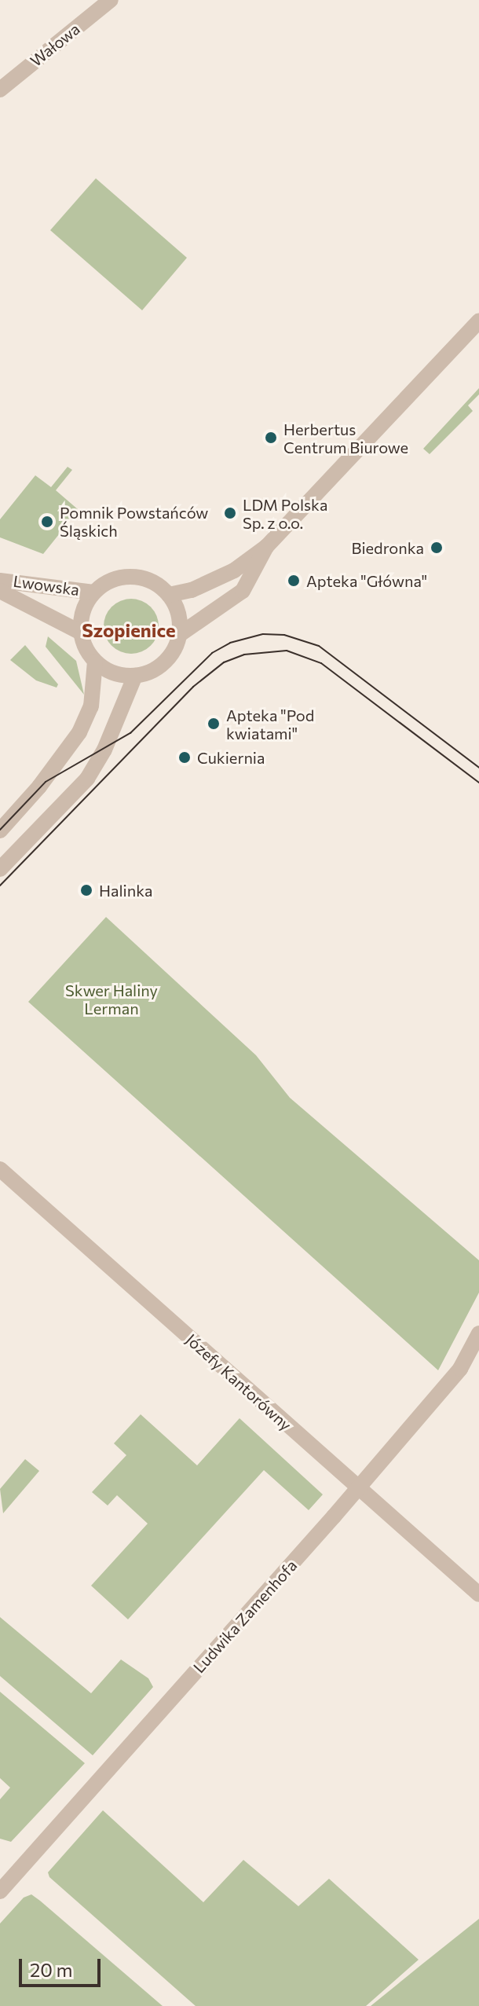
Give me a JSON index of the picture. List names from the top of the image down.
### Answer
{
  "streets": {
    "street": [
      "Wałowa",
      "Lwowska",
      "Józefy Kantorówny",
      "Ludwika Zamenhofa"
    ]
  },
  "crossings": [
    ["Józefy Kantorówny", "Ludwika Zamenhofa"]
  ],
  "districts": ["Szopienice"],
  "parks": ["Skwer Haliny Lerman"],
  "places": [
    "Herbertus Centrum Biurowe",
    "LDM Polska Sp. z o.o.",
    "Pomnik Powstańców Śląskich",
    "Biedronka",
    "Apteka \"Główna\"",
    "Apteka \"Pod kwiatami\"",
    "Cukiernia",
    "Halinka"
  ],
  "scale_bar": "20 m"
}
